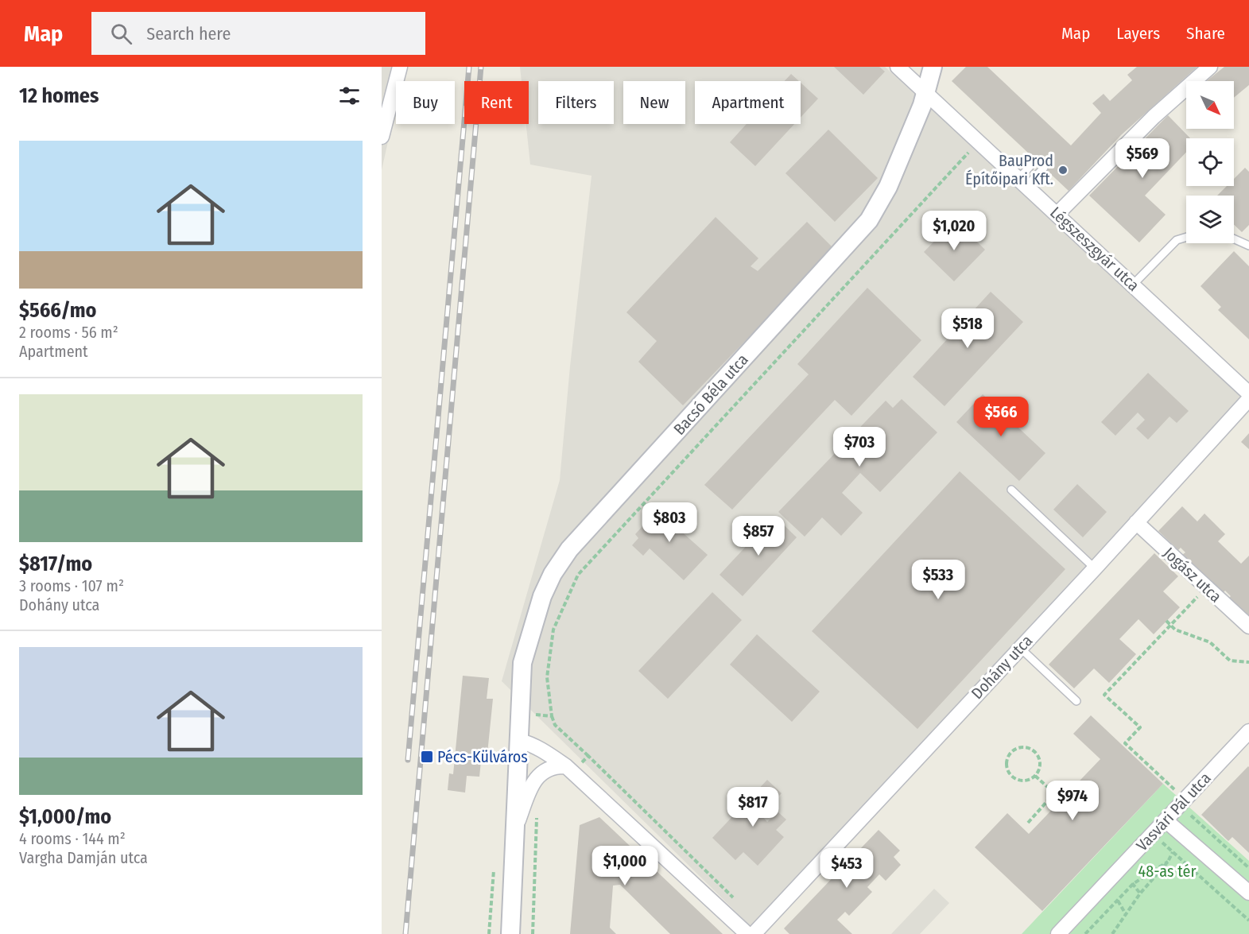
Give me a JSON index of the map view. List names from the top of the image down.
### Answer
{
  "streets": {
    "street": [
      "Légszeszgyár utca",
      "Bacsó Béla utca",
      "Jogász utca",
      "Dohány utca",
      "Vasvári Pál utca"
    ]
  },
  "crossings": [
    ["Légszeszgyár utca", "Bacsó Béla utca"],
    ["Jogász utca", "Dohány utca"]
  ],
  "parks": ["48-as tér"],
  "places": {
    "other": ["BauProd Építőipari Kft."],
    "transit": ["Pécs-Külváros"]
  },
  "north": "bottom right",
  "page": {
    "header": "Map",
    "search": "Search here",
    "nav": ["Map", "Layers", "Share"],
    "heading": "12 homes",
    "chip": [
      "Buy",
      "Rent",
      "Filters",
      "New",
      "Apartment"
    ],
    "list": [
      {
        "name": "$566/mo",
        "note": "2 rooms · 56 m² · Apartment"
      },
      {
        "name": "$817/mo",
        "note": "3 rooms · 107 m² · Dohány utca"
      },
      {
        "name": "$1,000/mo",
        "note": "4 rooms · 144 m² · Vargha Damján utca"
      }
    ],
    "price": [
      "$569",
      "$1,020",
      "$518",
      "$566",
      "$703",
      "$803",
      "$857",
      "$533",
      "$974",
      "$817",
      "$1,000",
      "$453"
    ]
  }
}
